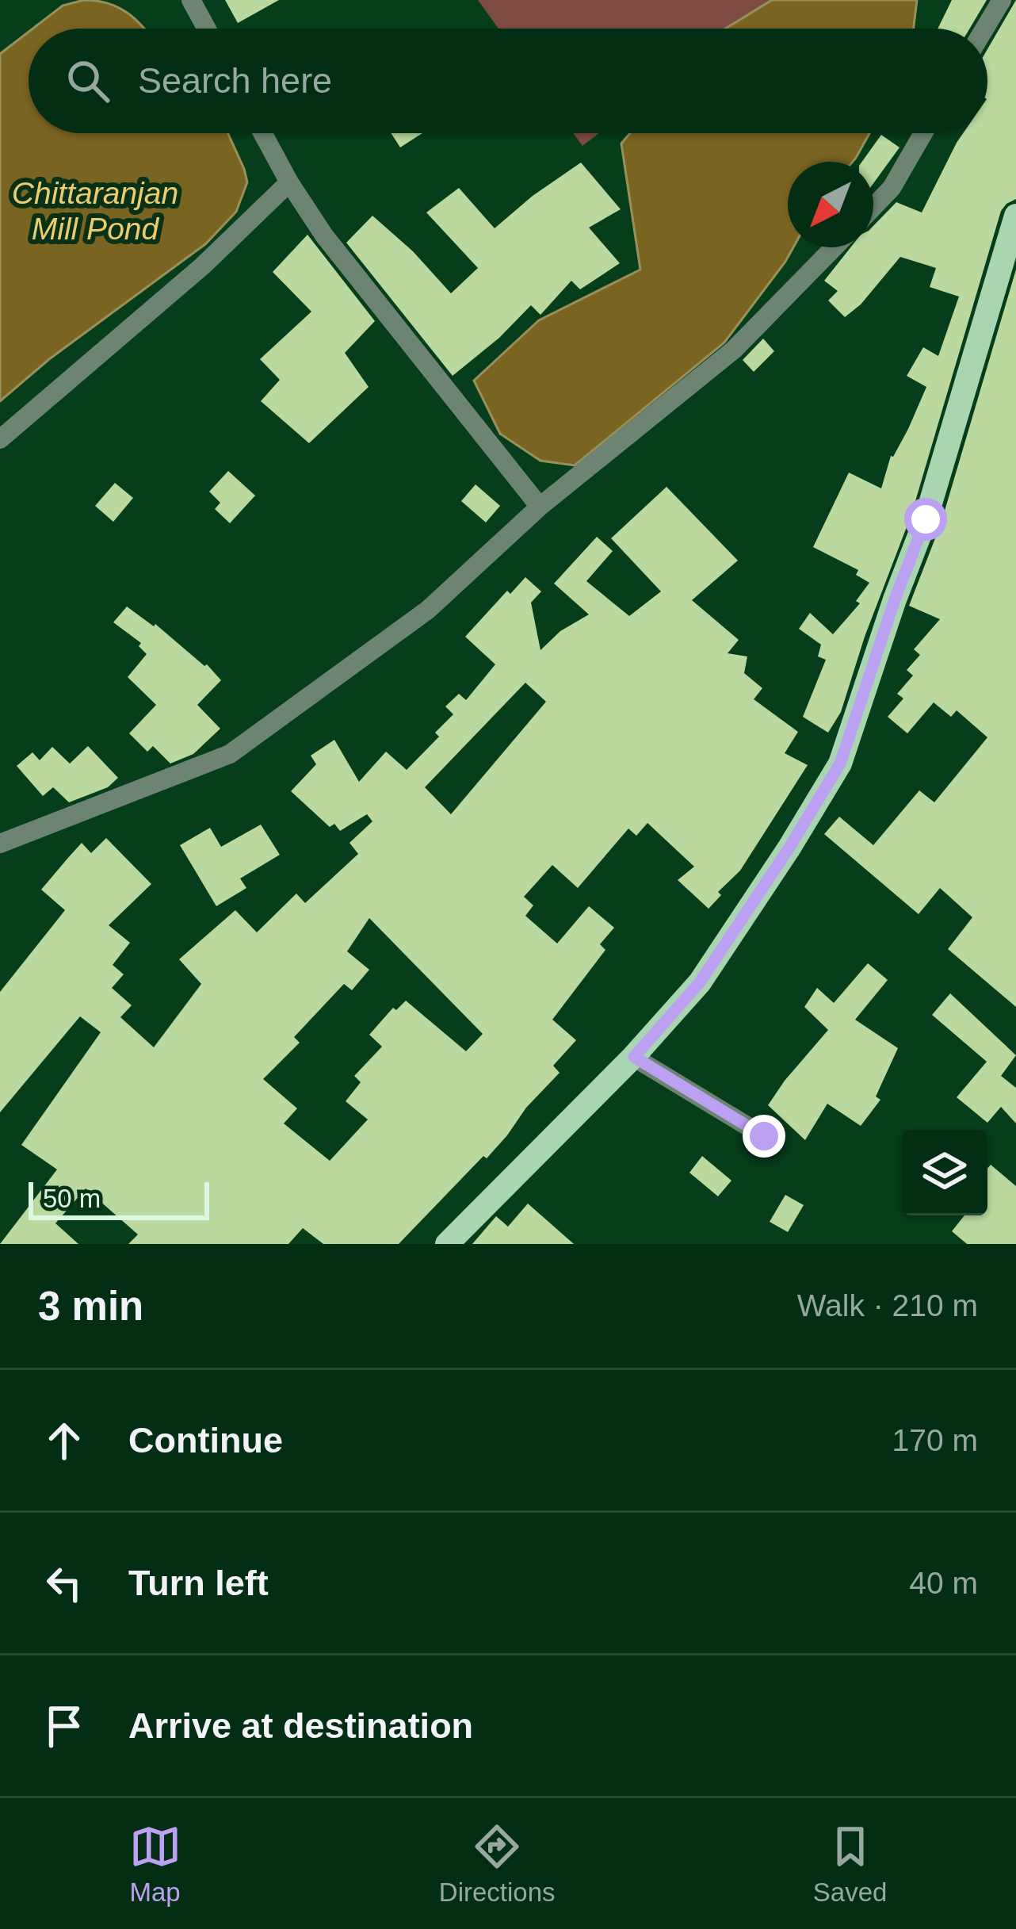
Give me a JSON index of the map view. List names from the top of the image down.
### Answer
{
  "water": ["Chittaranjan Mill Pond"],
  "scale_bar": "50 m",
  "north": "bottom left",
  "page": {
    "search": "Search here",
    "scale": "50 m",
    "heading": ["3 min", "Walk · 210 m"],
    "list": [
      ["Continue", "170 m"],
      ["Turn left", "40 m"],
      "Arrive at destination"
    ],
    "nav": ["Map", "Directions", "Saved"]
  }
}
